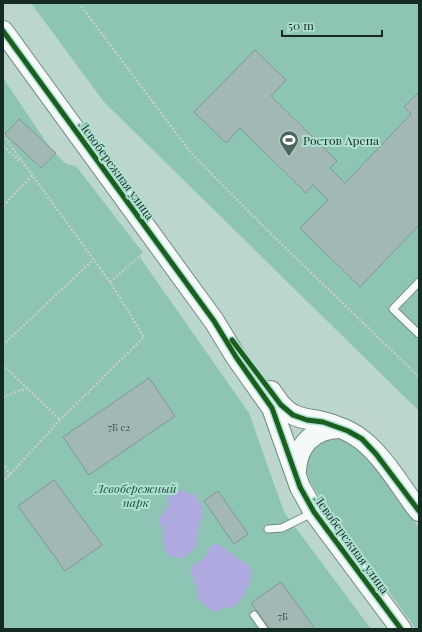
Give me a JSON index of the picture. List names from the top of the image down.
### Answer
{
  "streets": {
    "main road": ["Левобережная улица"]
  },
  "parks": ["Левобережный парк"],
  "places": {
    "sports": ["Ростов Арена"]
  },
  "house_numbers": ["7Б с2", "7Б"],
  "scale_bar": "50 m"
}
